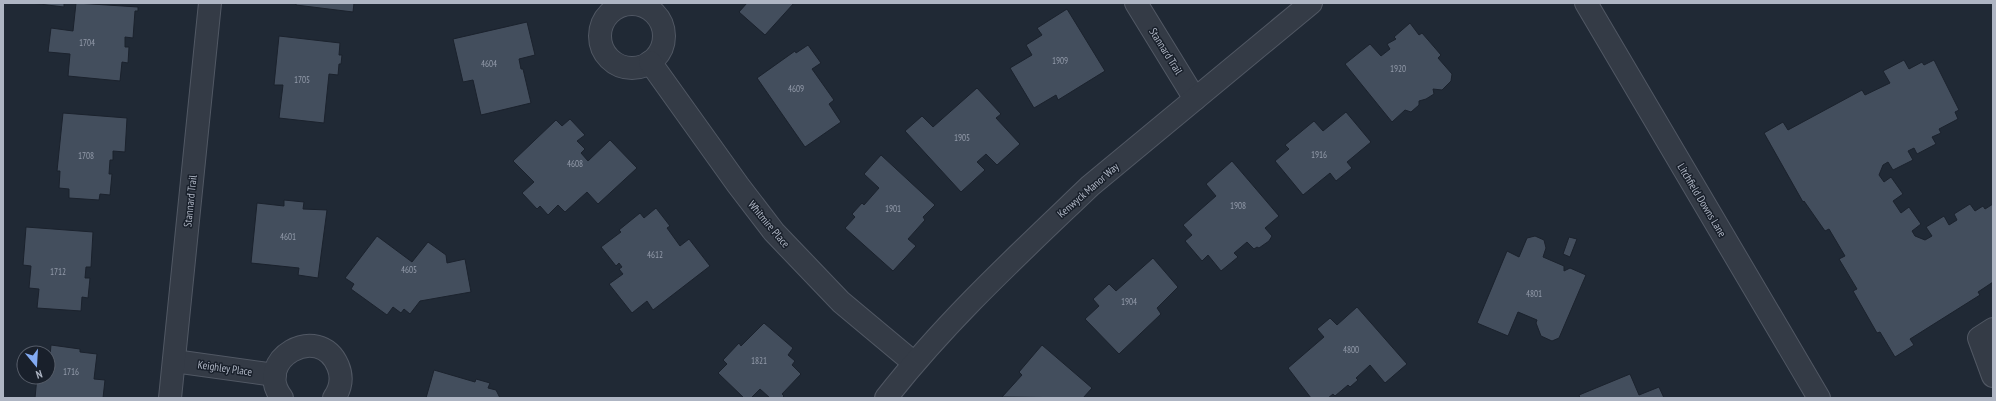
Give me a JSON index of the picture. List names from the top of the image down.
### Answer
{
  "streets": {
    "street": [
      "Stannard Trail",
      "Kenwyck Manor Way",
      "Litchfield Downs Lane",
      "Whitmire Place",
      "Keighley Place"
    ]
  },
  "crossings": [
    ["Stannard Trail", "Kenwyck Manor Way"],
    ["Stannard Trail", "Keighley Place"],
    ["Kenwyck Manor Way", "Whitmire Place"]
  ],
  "house_numbers": [
    "1704",
    "1909",
    "4604",
    "1920",
    "1705",
    "4609",
    "1905",
    "1916",
    "1708",
    "4608",
    "1908",
    "1901",
    "4601",
    "4612",
    "4605",
    "1712",
    "4801",
    "1904",
    "4800",
    "1821",
    "1716"
  ],
  "north": "bottom"
}
